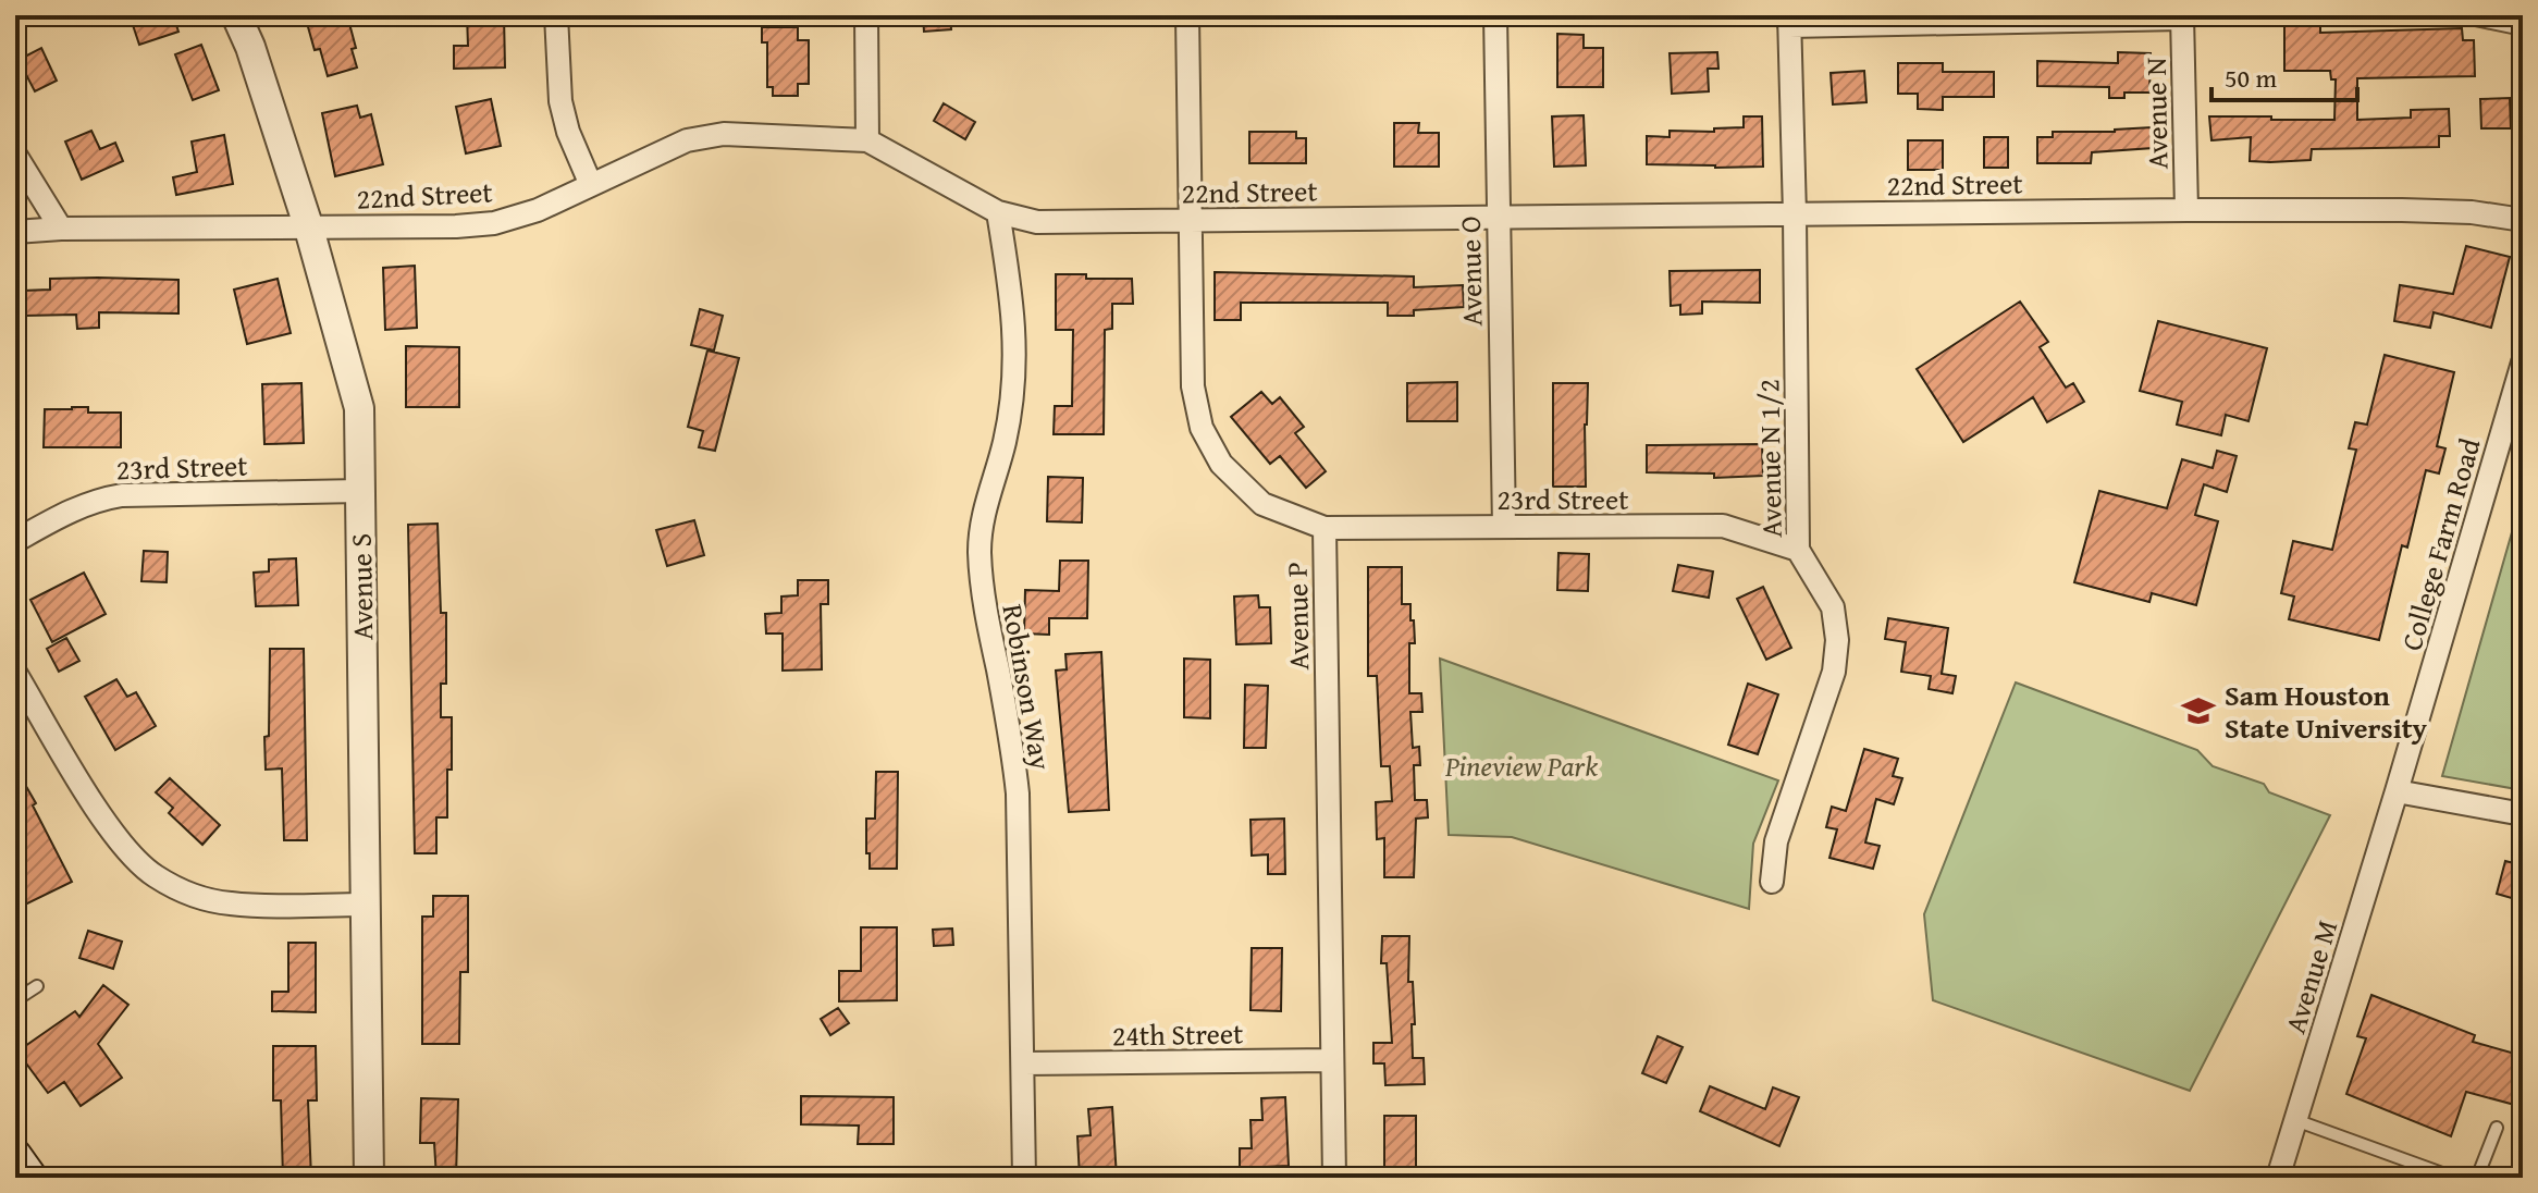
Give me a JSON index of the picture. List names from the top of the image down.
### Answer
{
  "streets": {
    "street": [
      "Avenue N",
      "22nd Street",
      "Avenue O",
      "Avenue N 1/2",
      "23rd Street",
      "College Farm Road",
      "Avenue S",
      "Avenue P",
      "Robinson Way",
      "Avenue M",
      "24th Street"
    ]
  },
  "crossings": [
    ["Avenue N", "22nd Street"],
    ["22nd Street", "Avenue O"],
    ["22nd Street", "Avenue N 1/2"],
    ["22nd Street", "Avenue S"],
    ["22nd Street", "Avenue P"],
    ["22nd Street", "Robinson Way"],
    ["Avenue O", "23rd Street"],
    ["Avenue N 1/2", "23rd Street"],
    ["23rd Street", "Avenue S"],
    ["23rd Street", "Avenue P"],
    ["College Farm Road", "Avenue M"],
    ["Avenue P", "24th Street"],
    ["Robinson Way", "24th Street"]
  ],
  "parks": ["Pineview Park"],
  "places": {
    "school or university": ["Sam Houston State University"]
  },
  "scale_bar": "50 m"
}
